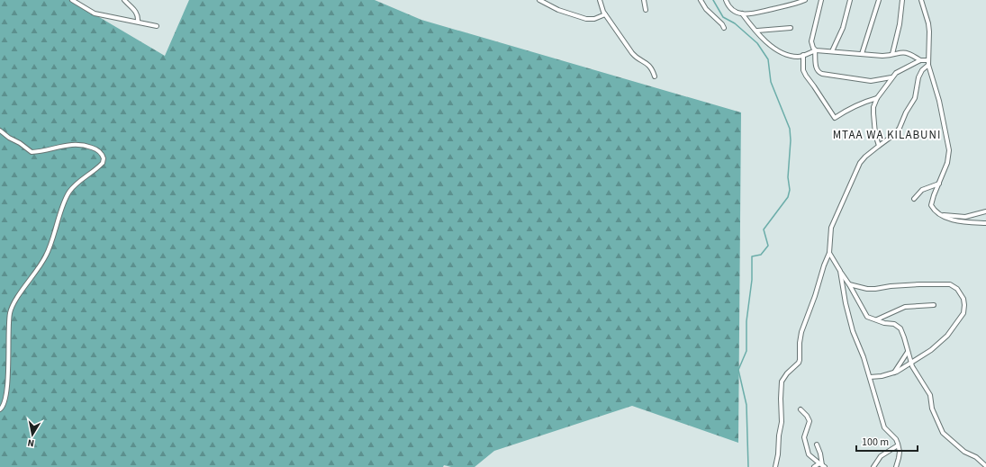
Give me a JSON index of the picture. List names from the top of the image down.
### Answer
{
  "districts": ["MTAA WA KILABUNI"],
  "scale_bar": "100 m",
  "north": "bottom"
}
